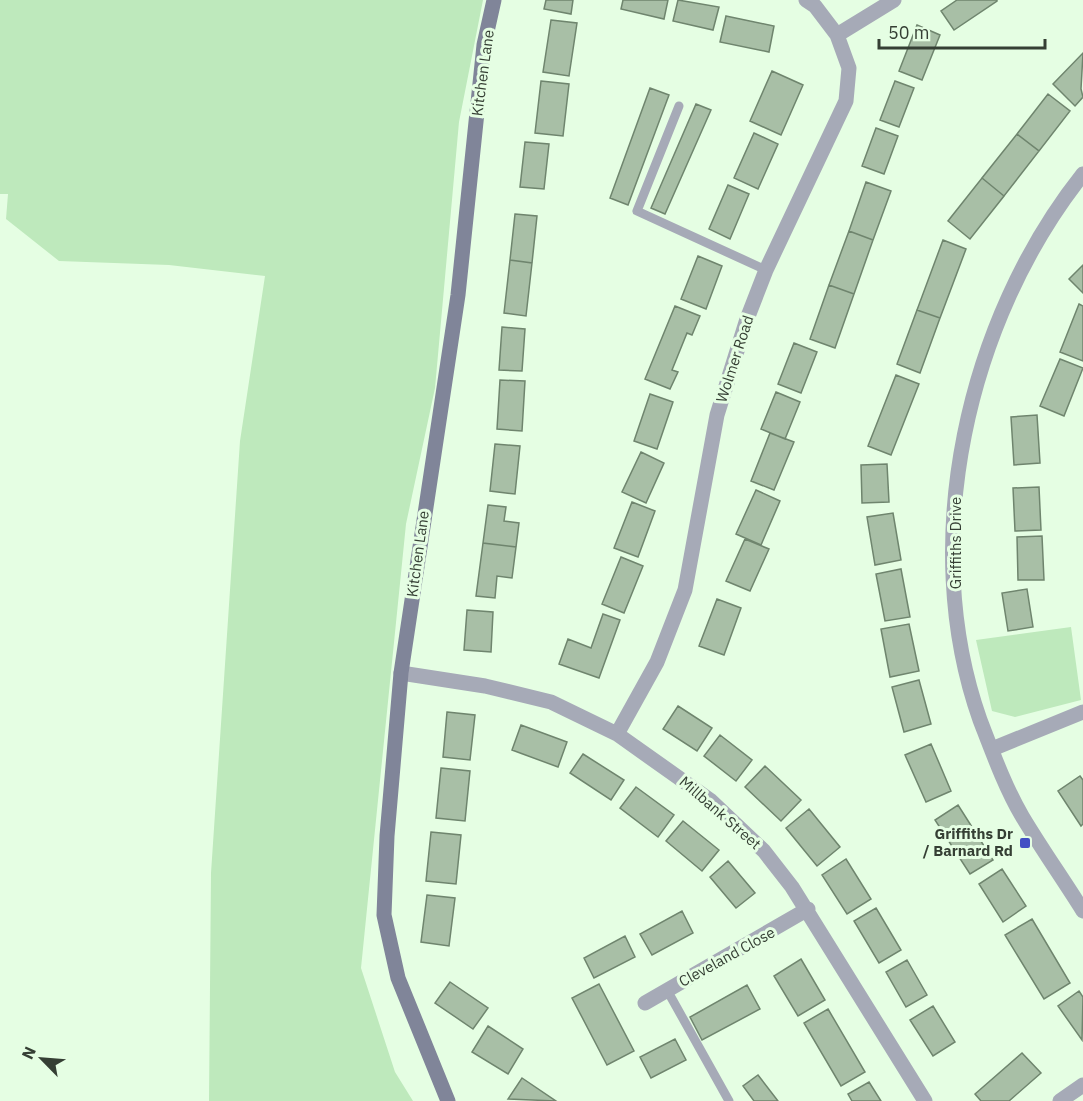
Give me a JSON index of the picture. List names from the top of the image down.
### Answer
{
  "streets": {
    "street": [
      "Kitchen Lane",
      "Wolmer Road",
      "Griffiths Drive",
      "Millbank Street",
      "Cleveland Close"
    ]
  },
  "crossings": [
    ["Kitchen Lane", "Millbank Street"],
    ["Wolmer Road", "Millbank Street"],
    ["Millbank Street", "Cleveland Close"]
  ],
  "places": {
    "transit": ["Griffiths Dr / Barnard Rd"]
  },
  "scale_bar": "50 m",
  "north": "top left"
}
